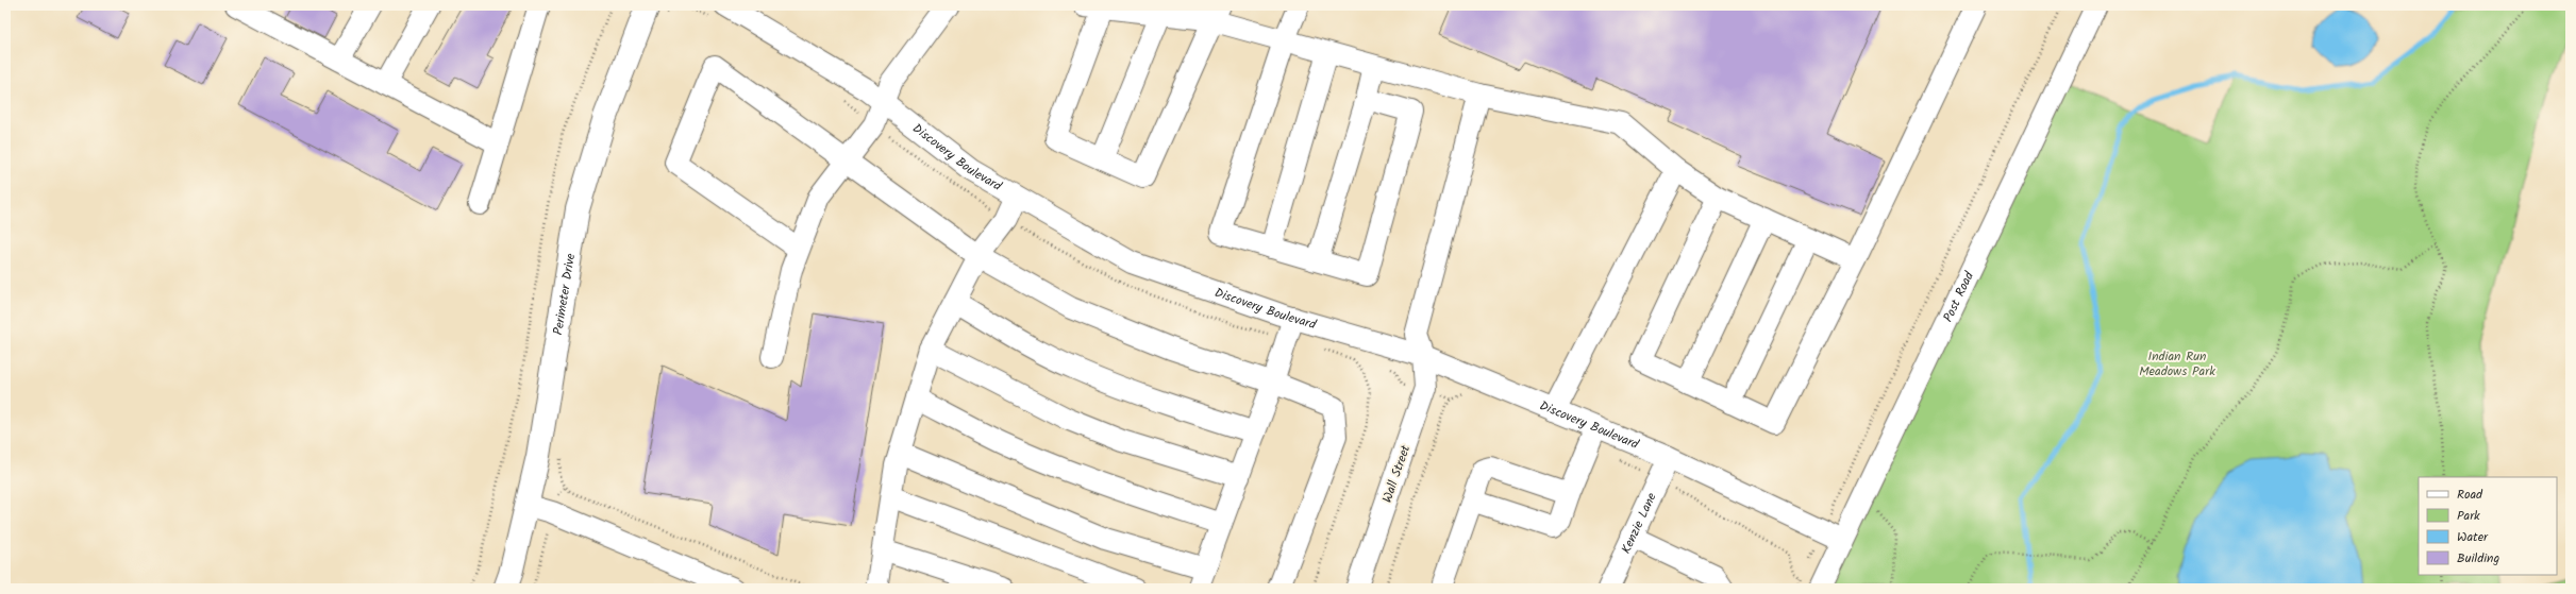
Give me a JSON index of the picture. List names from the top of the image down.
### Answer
{
  "streets": {
    "main road": ["Perimeter Drive"],
    "street": [
      "Discovery Boulevard",
      "Post Road",
      "Wall Street",
      "Kenzie Lane"
    ]
  },
  "crossings": [
    ["Discovery Boulevard", "Post Road"],
    ["Discovery Boulevard", "Wall Street"],
    ["Discovery Boulevard", "Kenzie Lane"]
  ],
  "parks": ["Indian Run Meadows Park"],
  "legend": [
    "Road",
    "Park",
    "Water",
    "Building"
  ]
}
